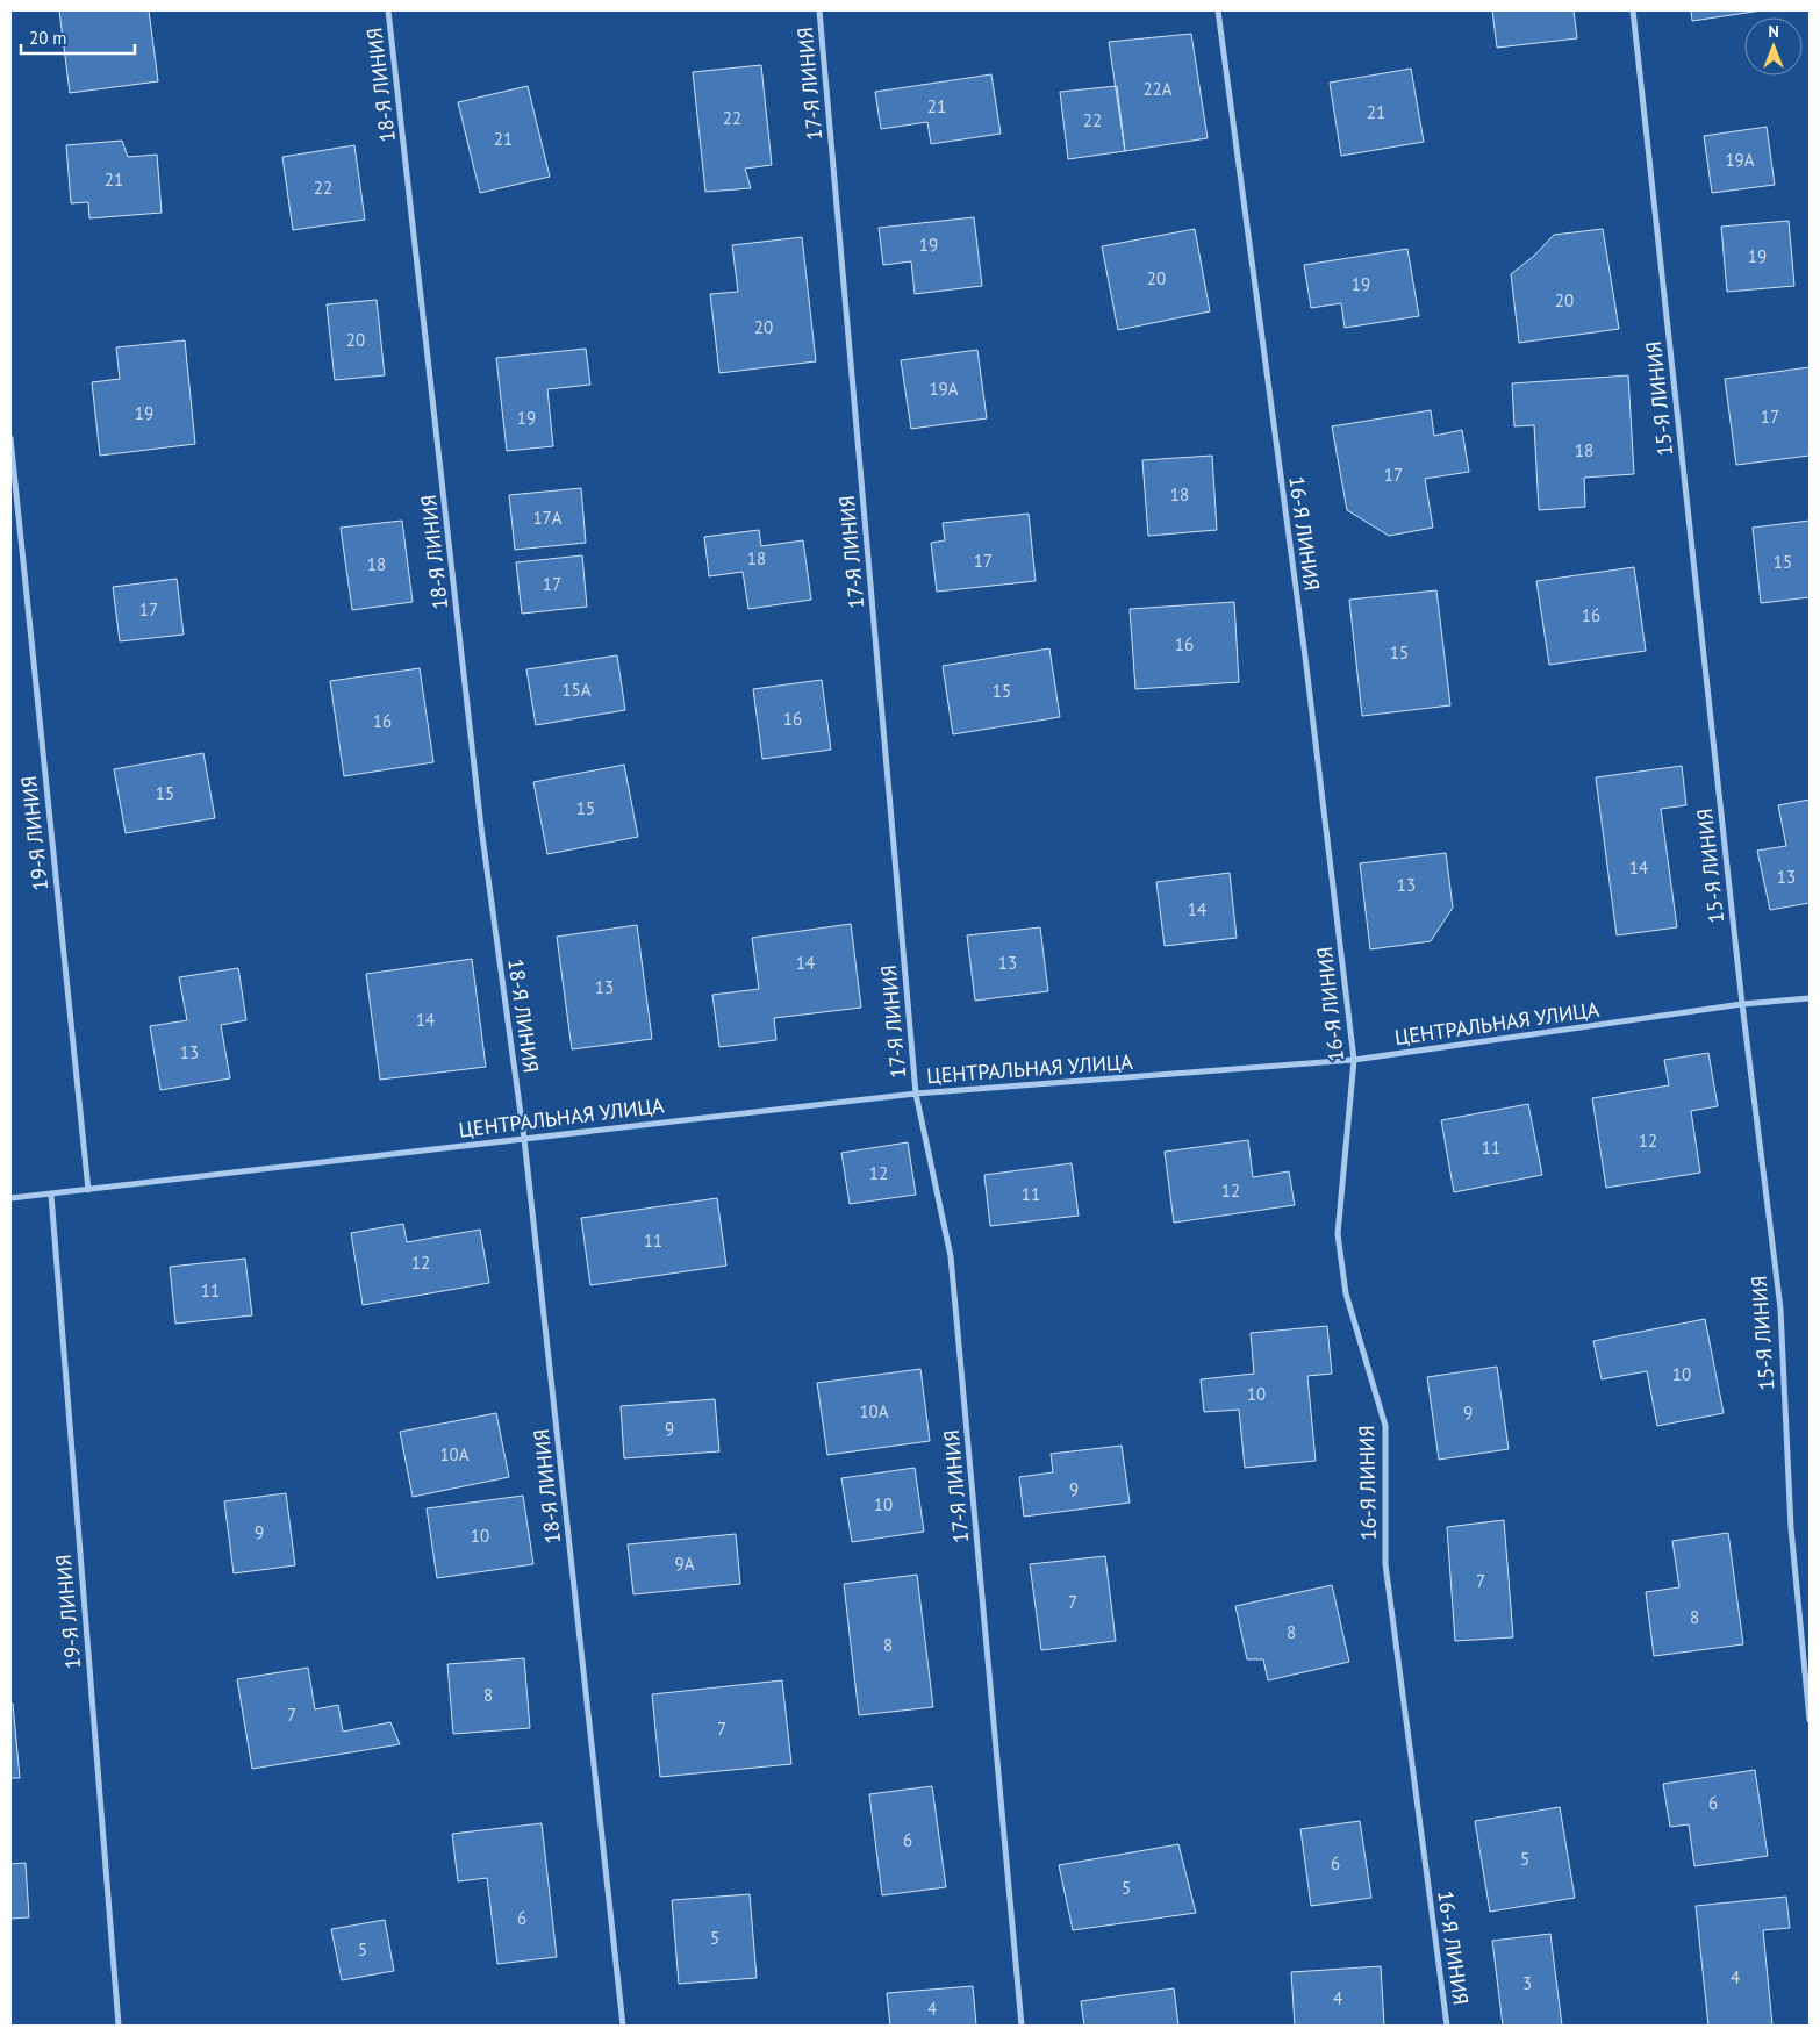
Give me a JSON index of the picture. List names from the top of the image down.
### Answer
{
  "streets": {
    "street": [
      "17-Я ЛИНИЯ",
      "18-Я ЛИНИЯ",
      "15-Я ЛИНИЯ",
      "16-Я ЛИНИЯ",
      "19-Я ЛИНИЯ",
      "ЦЕНТРАЛЬНАЯ УЛИЦА"
    ]
  },
  "crossings": [
    ["17-Я ЛИНИЯ", "ЦЕНТРАЛЬНАЯ УЛИЦА"],
    ["18-Я ЛИНИЯ", "ЦЕНТРАЛЬНАЯ УЛИЦА"],
    ["15-Я ЛИНИЯ", "ЦЕНТРАЛЬНАЯ УЛИЦА"],
    ["16-Я ЛИНИЯ", "ЦЕНТРАЛЬНАЯ УЛИЦА"],
    ["19-Я ЛИНИЯ", "ЦЕНТРАЛЬНАЯ УЛИЦА"]
  ],
  "house_numbers": [
    "22А",
    "21",
    "21",
    "22",
    "22",
    "21",
    "19А",
    "21",
    "22",
    "19",
    "19",
    "20",
    "19",
    "20",
    "20",
    "20",
    "19А",
    "19",
    "17",
    "19",
    "18",
    "17",
    "18",
    "17А",
    "18",
    "17",
    "15",
    "18",
    "17",
    "17",
    "16",
    "16",
    "15",
    "15А",
    "15",
    "16",
    "16",
    "15",
    "15",
    "14",
    "13",
    "13",
    "14",
    "14",
    "13",
    "13",
    "14",
    "13",
    "12",
    "11",
    "12",
    "12",
    "11",
    "11",
    "12",
    "11",
    "10",
    "10",
    "10А",
    "9",
    "9",
    "10А",
    "9",
    "10",
    "9",
    "10",
    "9А",
    "7",
    "7",
    "8",
    "8",
    "8",
    "8",
    "7",
    "7",
    "6",
    "6",
    "5",
    "6",
    "5",
    "6",
    "5",
    "5",
    "4",
    "3",
    "4",
    "4"
  ],
  "scale_bar": "20 m",
  "north": "top"
}
